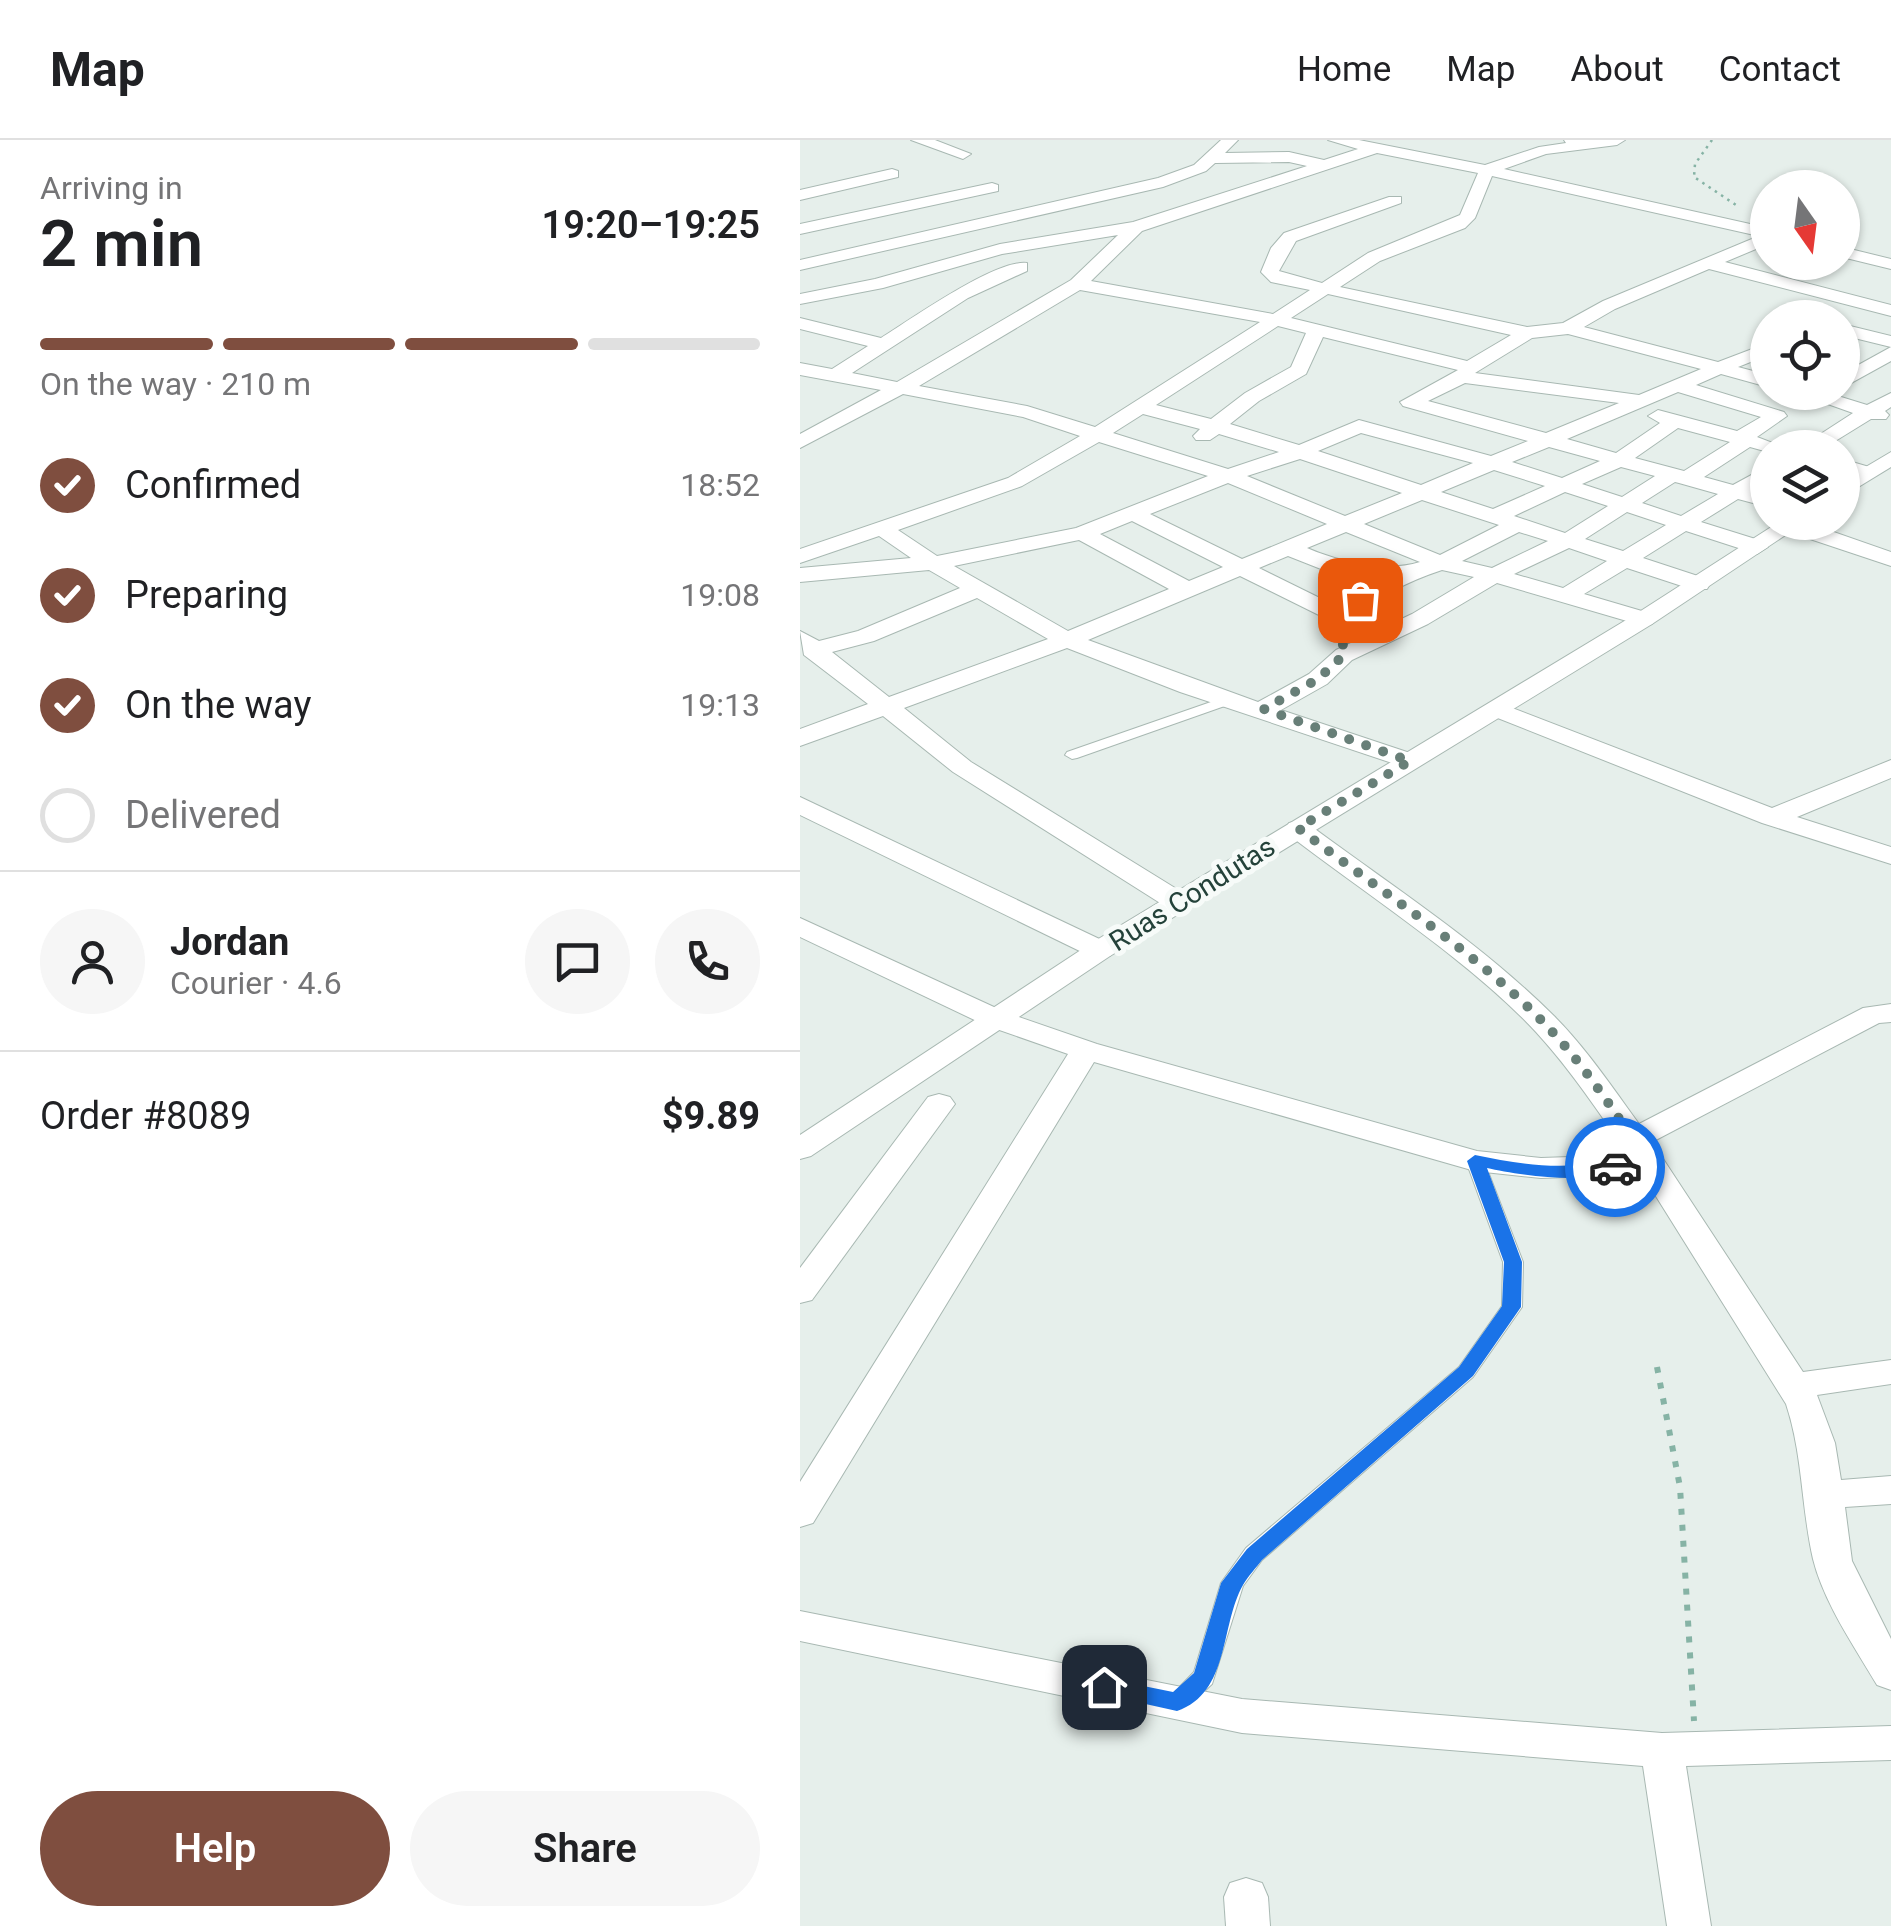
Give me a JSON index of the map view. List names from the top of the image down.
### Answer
{
  "streets": {
    "street": ["Ruas Condutas"]
  },
  "north": "bottom",
  "page": {
    "header": "Map",
    "nav": [
      "Home",
      "Map",
      "About",
      "Contact"
    ],
    "heading": ["2 min", "Arriving in", "19:20–19:25"],
    "panel": [
      "Jordan",
      "Courier · 4.6",
      "Order #8089",
      "$9.89"
    ],
    "bar": "On the way · 210 m",
    "list": [
      ["Confirmed", "18:52"],
      ["Preparing", "19:08"],
      ["On the way", "19:13"],
      "Delivered"
    ],
    "buttons": ["Help", "Share"]
  }
}
